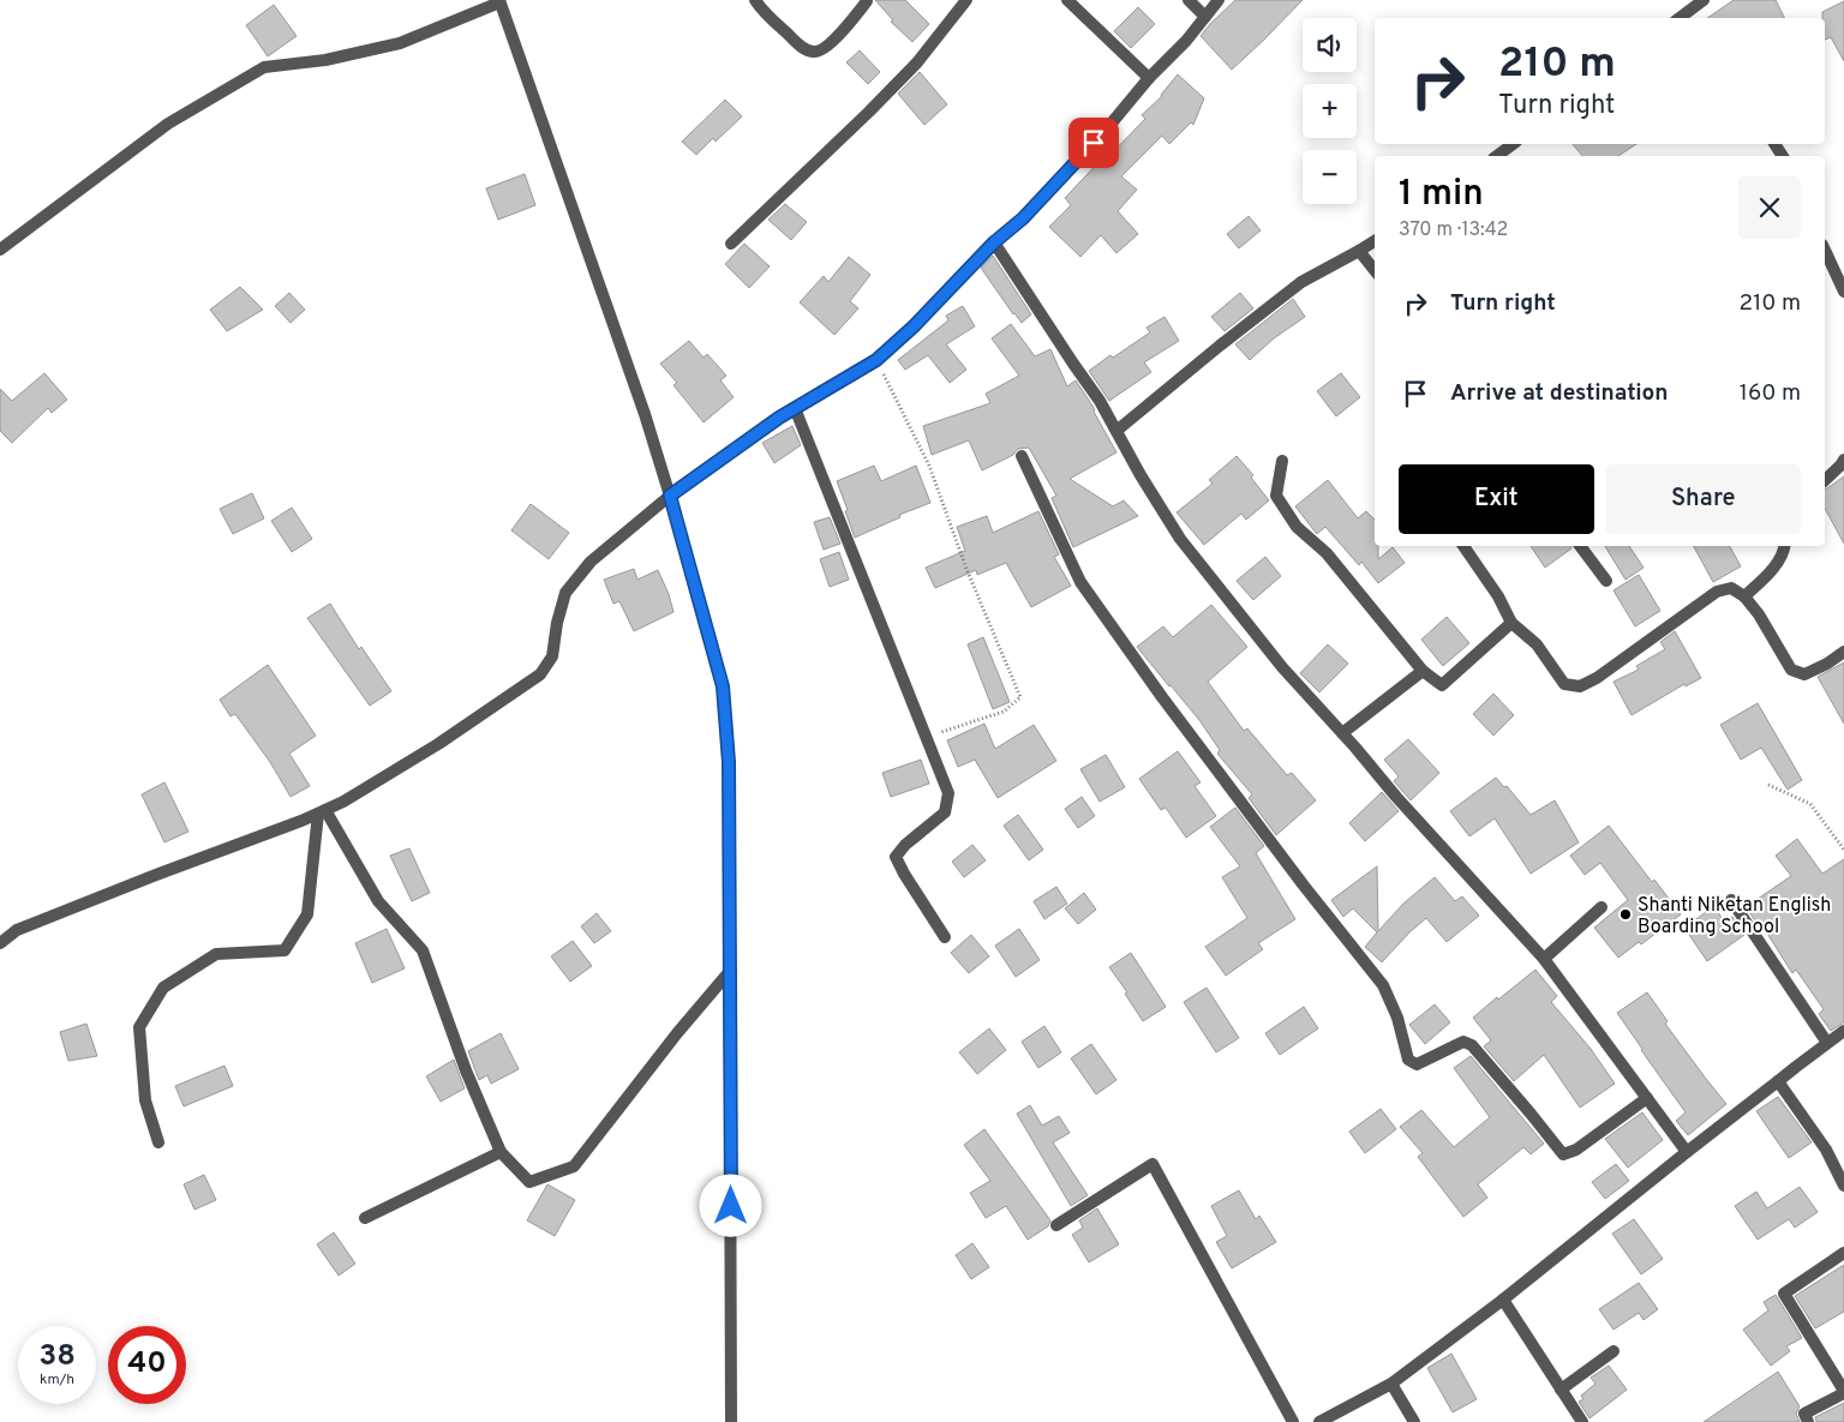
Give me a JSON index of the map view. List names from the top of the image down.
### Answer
{
  "places": ["Shanti Niketan English Boarding School"],
  "page": {
    "map_buttons": ["+", "−"],
    "turn": ["210 m", "Turn right"],
    "heading": ["1 min", "370 m · 13:42"],
    "list": [
      {
        "name": "Turn right",
        "value": "210 m"
      },
      {
        "name": "Arrive at destination",
        "value": "160 m"
      }
    ],
    "buttons": ["Exit", "Share"],
    "speed": "38 km/h",
    "limit": "40"
  }
}
